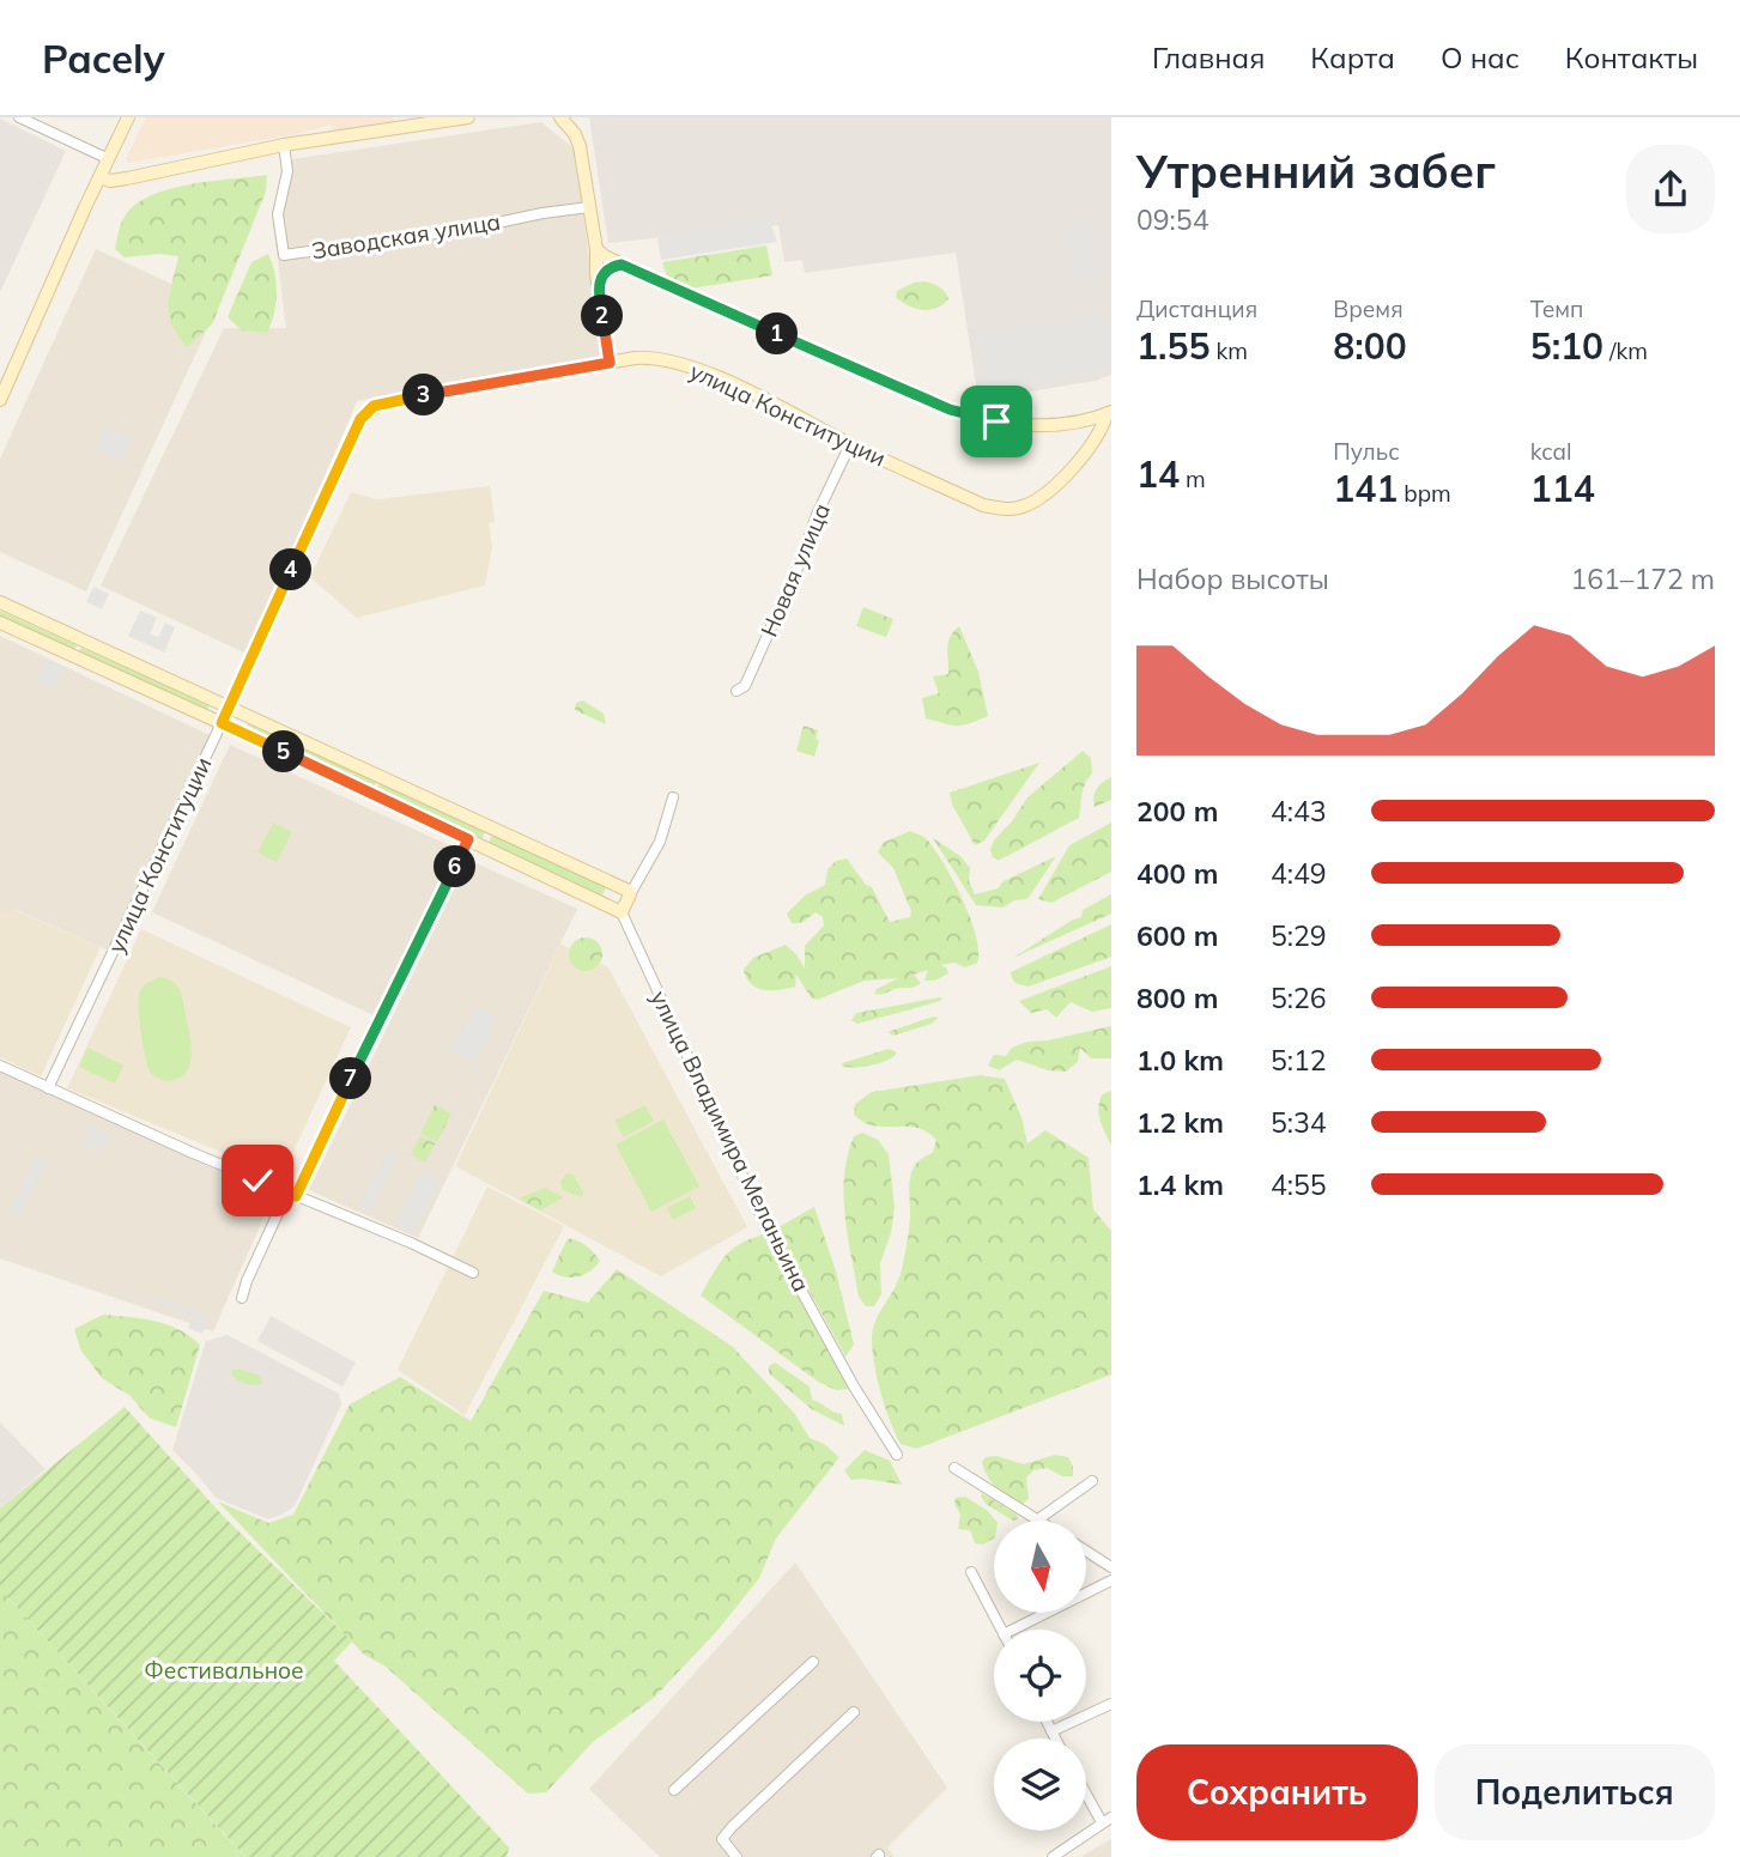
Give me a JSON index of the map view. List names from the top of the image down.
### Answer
{
  "streets": {
    "street": [
      "Заводская улица",
      "улица Конституции",
      "Новая улица",
      "улица Владимира Меланьина"
    ]
  },
  "crossings": [
    ["улица Конституции", "Новая улица"]
  ],
  "parks": ["Фестивальное"],
  "north": "bottom",
  "page": {
    "header": "Pacely",
    "nav": [
      "Главная",
      "Карта",
      "О нас",
      "Контакты"
    ],
    "heading": ["Утренний забег", "09:54"],
    "stats": [
      ["Дистанция", "1.55 km"],
      ["Время", "8:00"],
      ["Темп", "5:10 /km"],
      ["14 m"],
      ["Пульс", "141 bpm"],
      ["kcal", "114"]
    ],
    "pins": [
      "2",
      "1",
      "3",
      "4",
      "5",
      "6",
      "7"
    ],
    "chart": ["Набор высоты", "161–172 m"],
    "list": [
      {
        "name": "200 m",
        "note": "4:43"
      },
      {
        "name": "400 m",
        "note": "4:49"
      },
      {
        "name": "600 m",
        "note": "5:29"
      },
      {
        "name": "800 m",
        "note": "5:26"
      },
      {
        "name": "1.0 km",
        "note": "5:12"
      },
      {
        "name": "1.2 km",
        "note": "5:34"
      },
      {
        "name": "1.4 km",
        "note": "4:55"
      }
    ],
    "buttons": ["Сохранить", "Поделиться"]
  }
}
